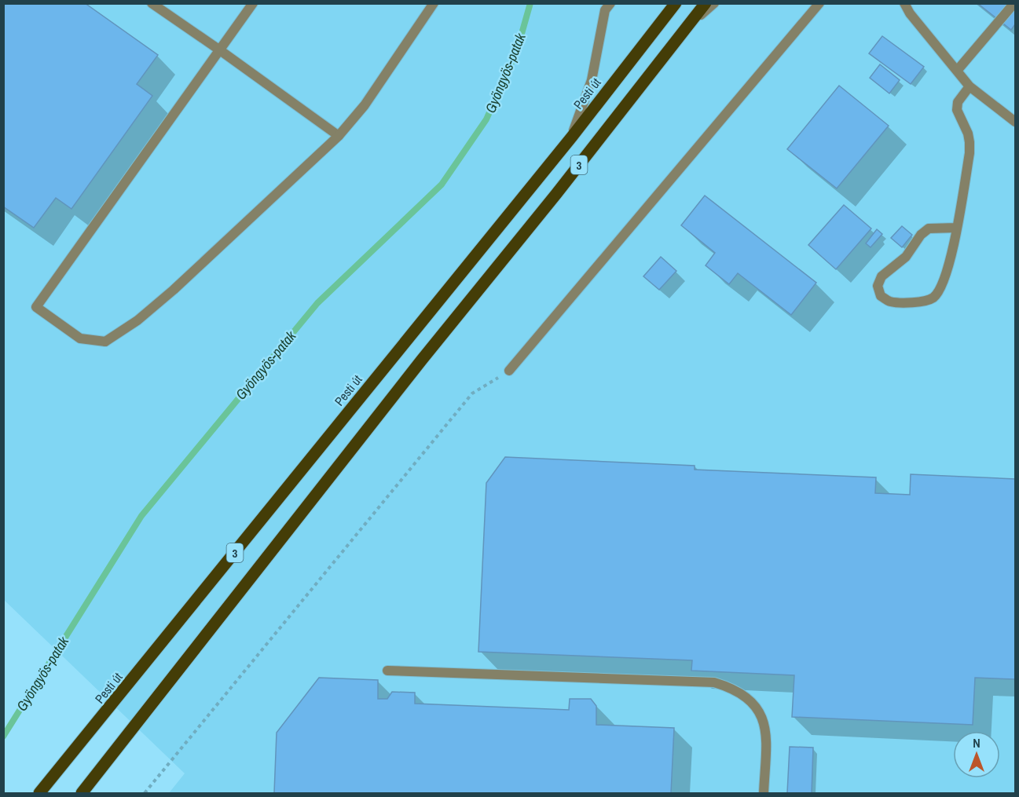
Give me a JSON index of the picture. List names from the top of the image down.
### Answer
{
  "streets": {
    "main road": ["Pesti út", "3"]
  },
  "water": ["Gyöngyös-patak"],
  "north": "top"
}
